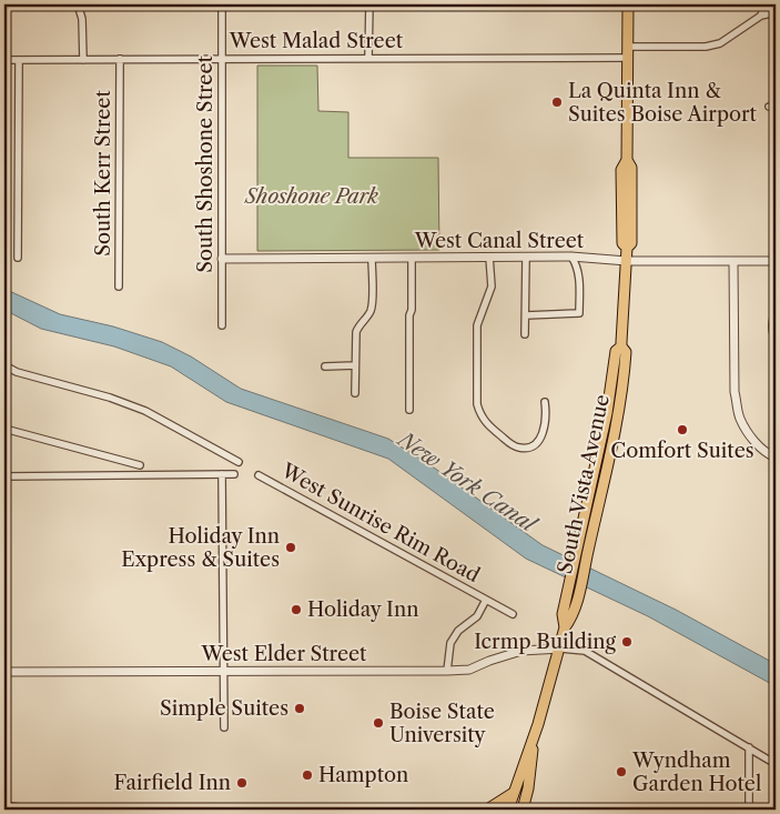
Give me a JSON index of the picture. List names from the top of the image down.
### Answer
{
  "streets": {
    "main road": ["South Vista Avenue"],
    "street": [
      "West Malad Street",
      "South Shoshone Street",
      "South Kerr Street",
      "West Canal Street",
      "West Sunrise Rim Road",
      "West Elder Street"
    ]
  },
  "crossings": [
    ["West Malad Street", "South Shoshone Street"],
    ["West Malad Street", "South Kerr Street"],
    ["West Malad Street", "South Vista Avenue"],
    ["South Shoshone Street", "West Canal Street"],
    ["West Canal Street", "South Vista Avenue"],
    ["South Vista Avenue", "West Elder Street"],
    ["West Sunrise Rim Road", "West Elder Street"]
  ],
  "water": ["New York Canal"],
  "parks": ["Shoshone Park"],
  "places": [
    "La Quinta Inn & Suites Boise Airport",
    "Comfort Suites",
    "Holiday Inn Express & Suites",
    "Holiday Inn",
    "Icrmp Building",
    "Simple Suites",
    "Boise State University",
    "Wyndham Garden Hotel",
    "Hampton",
    "Fairfield Inn"
  ]
}
